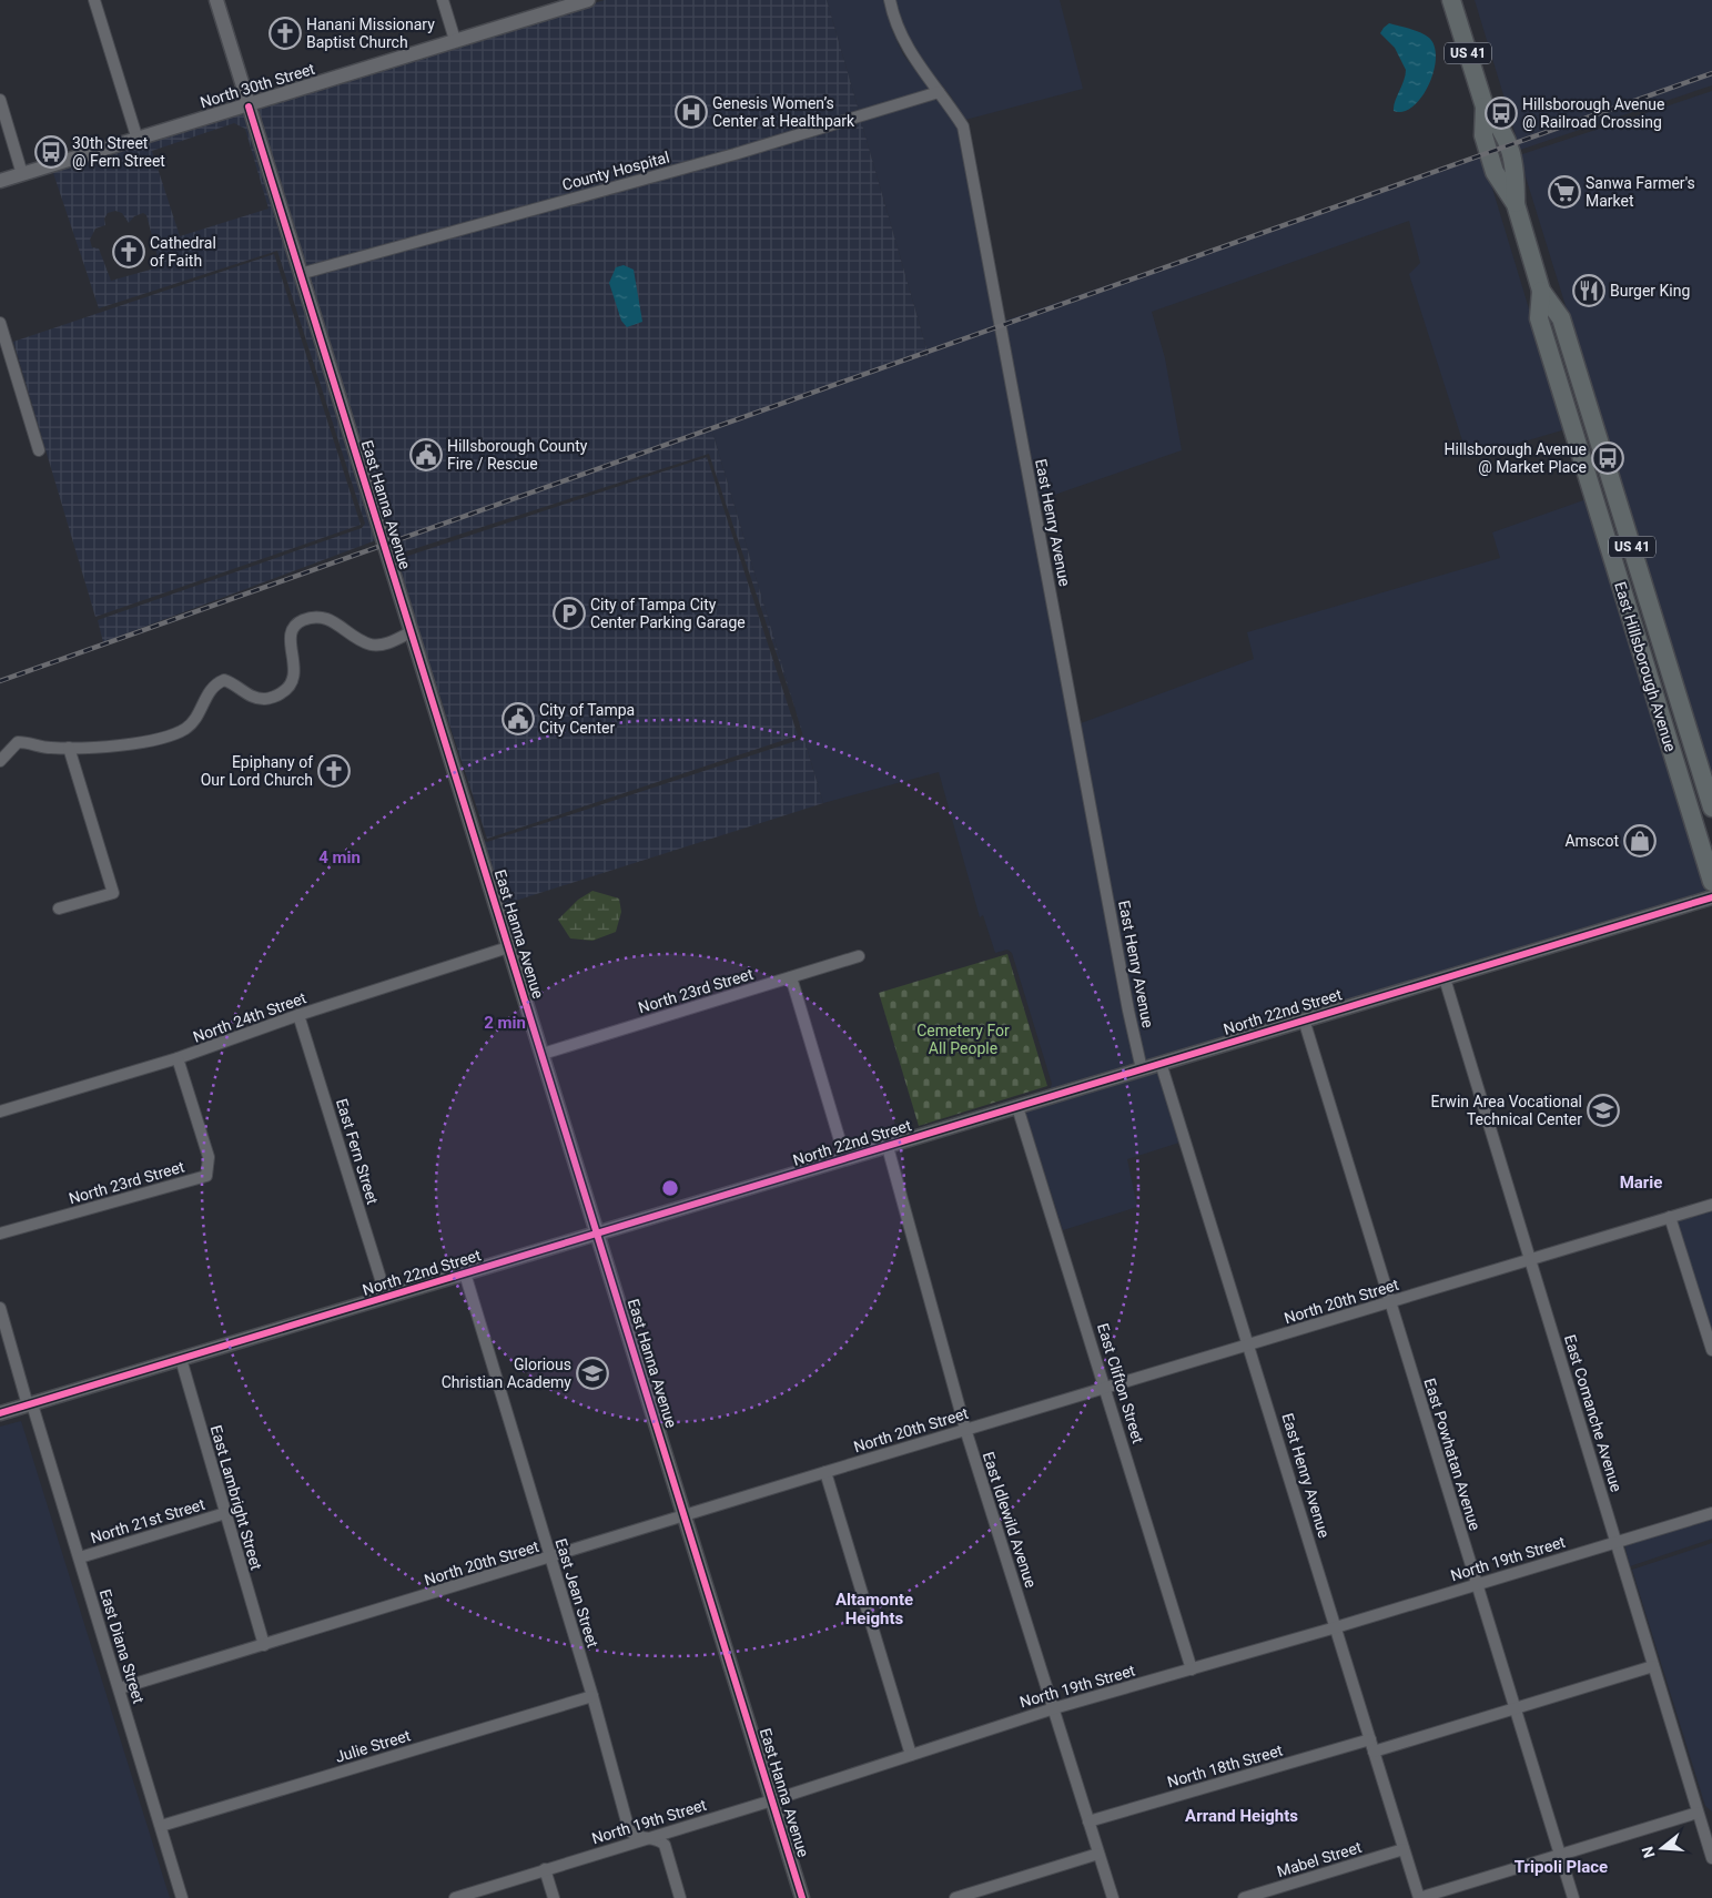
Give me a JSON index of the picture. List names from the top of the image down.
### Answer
{
  "streets": {
    "main road": ["US 41", "East Hillsborough Avenue"],
    "street": [
      "North 30th Street",
      "County Hospital",
      "East Hanna Avenue",
      "East Henry Avenue",
      "North 23rd Street",
      "North 22nd Street",
      "North 24th Street",
      "East Fern Street",
      "North 20th Street",
      "East Clifton Street",
      "East Comanche Avenue",
      "East Powhatan Avenue",
      "East Lambright Street",
      "East Idlewild Avenue",
      "North 21st Street",
      "North 19th Street",
      "East Jean Street",
      "East Diana Street",
      "Julie Street",
      "North 18th Street",
      "Mabel Street"
    ]
  },
  "crossings": [
    ["North 30th Street", "East Hanna Avenue"],
    ["County Hospital", "East Hanna Avenue"],
    ["County Hospital", "East Henry Avenue"],
    ["East Hanna Avenue", "North 23rd Street"],
    ["East Hanna Avenue", "North 22nd Street"],
    ["East Hanna Avenue", "North 24th Street"],
    ["East Hanna Avenue", "North 20th Street"],
    ["East Hanna Avenue", "North 19th Street"],
    ["East Henry Avenue", "North 22nd Street"],
    ["East Henry Avenue", "North 20th Street"],
    ["East Henry Avenue", "North 19th Street"],
    ["East Henry Avenue", "North 18th Street"],
    ["East Henry Avenue", "Mabel Street"],
    ["North 23rd Street", "North 24th Street"],
    ["North 22nd Street", "East Fern Street"],
    ["North 22nd Street", "East Clifton Street"],
    ["North 22nd Street", "East Comanche Avenue"],
    ["North 22nd Street", "East Powhatan Avenue"],
    ["North 22nd Street", "East Lambright Street"],
    ["North 22nd Street", "East Idlewild Avenue"],
    ["North 22nd Street", "East Jean Street"],
    ["North 22nd Street", "East Diana Street"],
    ["North 24th Street", "East Fern Street"],
    ["North 20th Street", "East Clifton Street"],
    ["North 20th Street", "East Comanche Avenue"],
    ["North 20th Street", "East Powhatan Avenue"],
    ["North 20th Street", "East Lambright Street"],
    ["North 20th Street", "East Idlewild Avenue"],
    ["North 20th Street", "East Jean Street"],
    ["North 20th Street", "East Diana Street"],
    ["East Clifton Street", "North 19th Street"],
    ["East Comanche Avenue", "North 19th Street"],
    ["East Comanche Avenue", "North 18th Street"],
    ["East Powhatan Avenue", "North 19th Street"],
    ["East Powhatan Avenue", "North 18th Street"],
    ["East Lambright Street", "North 21st Street"],
    ["East Idlewild Avenue", "North 19th Street"],
    ["East Idlewild Avenue", "North 18th Street"],
    ["North 21st Street", "East Diana Street"],
    ["North 19th Street", "East Jean Street"],
    ["East Jean Street", "Julie Street"],
    ["East Diana Street", "Julie Street"]
  ],
  "districts": [
    "Marie",
    "Altamonte Heights",
    "Arrand Heights",
    "Tripoli Place"
  ],
  "parks": ["Cemetery For All People"],
  "places": {
    "church": ["Hanani Missionary Baptist Church", "Cathedral of Faith", "Epiphany of Our Lord Church"],
    "hospital": ["Genesis Women’s Center at Healthpark"],
    "bus stop": ["Hillsborough Avenue @ Railroad Crossing", "30th Street @ Fern Street", "Hillsborough Avenue @ Market Place"],
    "supermarket": ["Sanwa Farmer's Market"],
    "restaurant": ["Burger King"],
    "public building": ["Hillsborough County Fire / Rescue", "City of Tampa City Center"],
    "parking": ["City of Tampa City Center Parking Garage"],
    "shop": ["Amscot"],
    "school or university": ["Erwin Area Vocational Technical Center", "Glorious Christian Academy"]
  },
  "north": "left",
  "rings": ["4 min", "2 min"]
}
